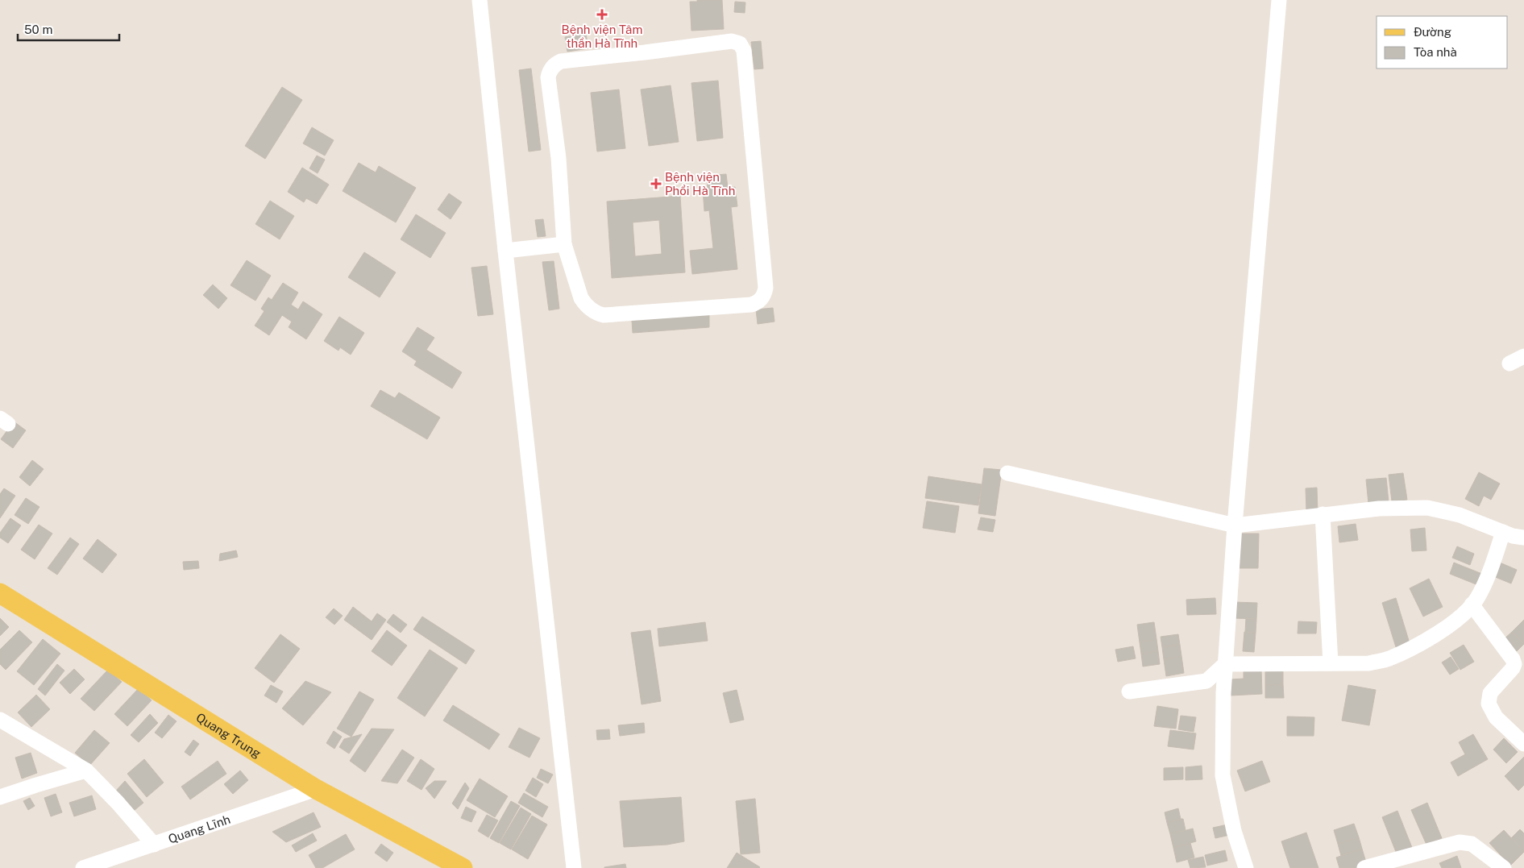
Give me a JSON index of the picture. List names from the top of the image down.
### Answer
{
  "streets": {
    "main road": ["Quang Trung"],
    "street": ["Quang Lĩnh"]
  },
  "crossings": [
    ["Quang Trung", "Quang Lĩnh"]
  ],
  "places": {
    "health": ["Bệnh viện Tâm thần Hà Tĩnh", "Bệnh viện Phổi Hà Tĩnh"]
  },
  "legend": ["Đường", "Tòa nhà"],
  "scale_bar": "50 m"
}
